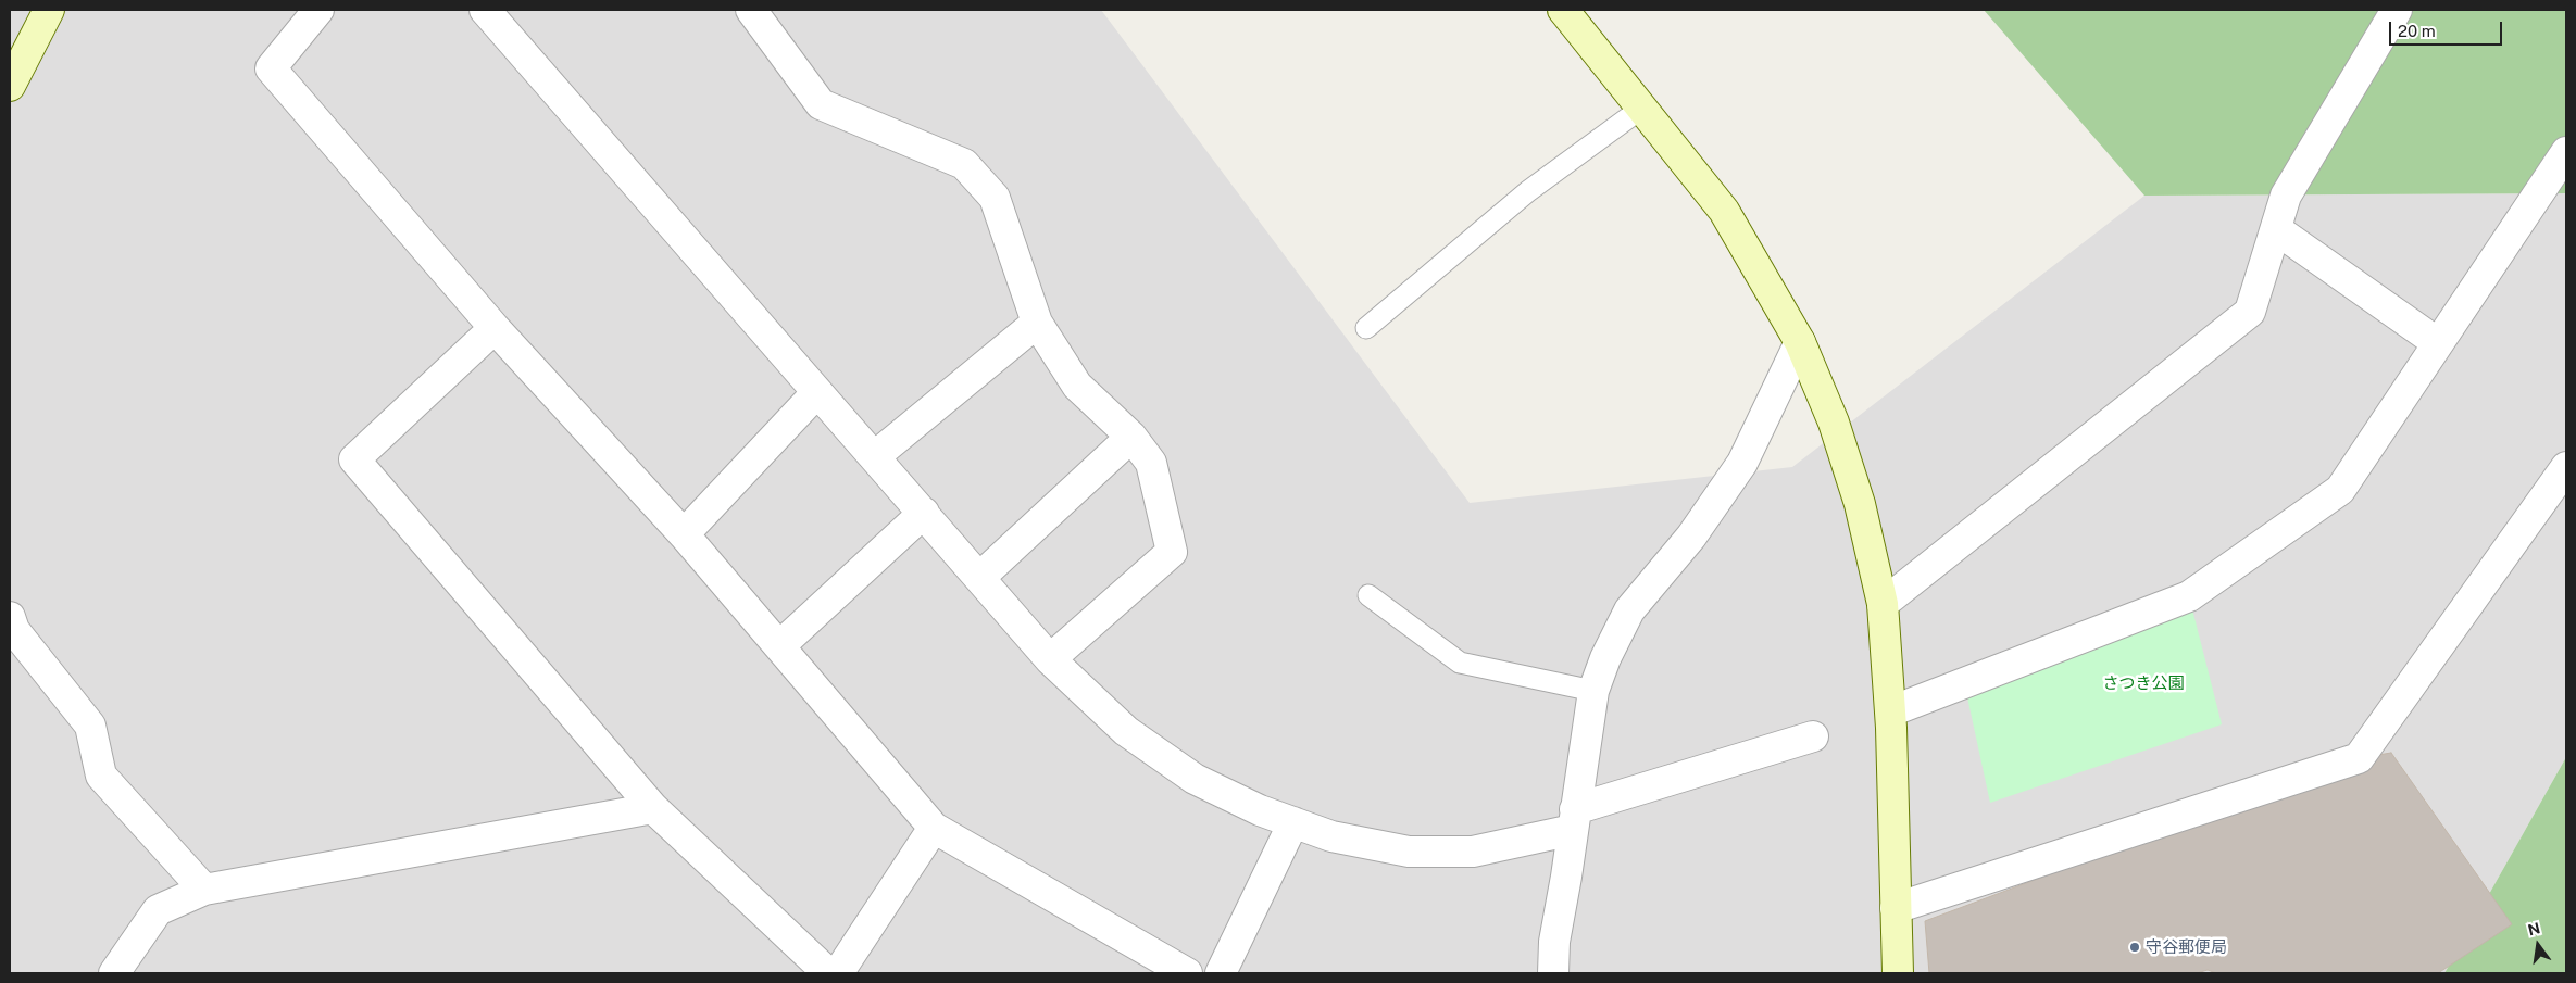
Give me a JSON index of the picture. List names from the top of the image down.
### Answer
{
  "parks": ["さつき公園"],
  "places": ["守谷郵便局"],
  "scale_bar": "20 m",
  "north": "top"
}
